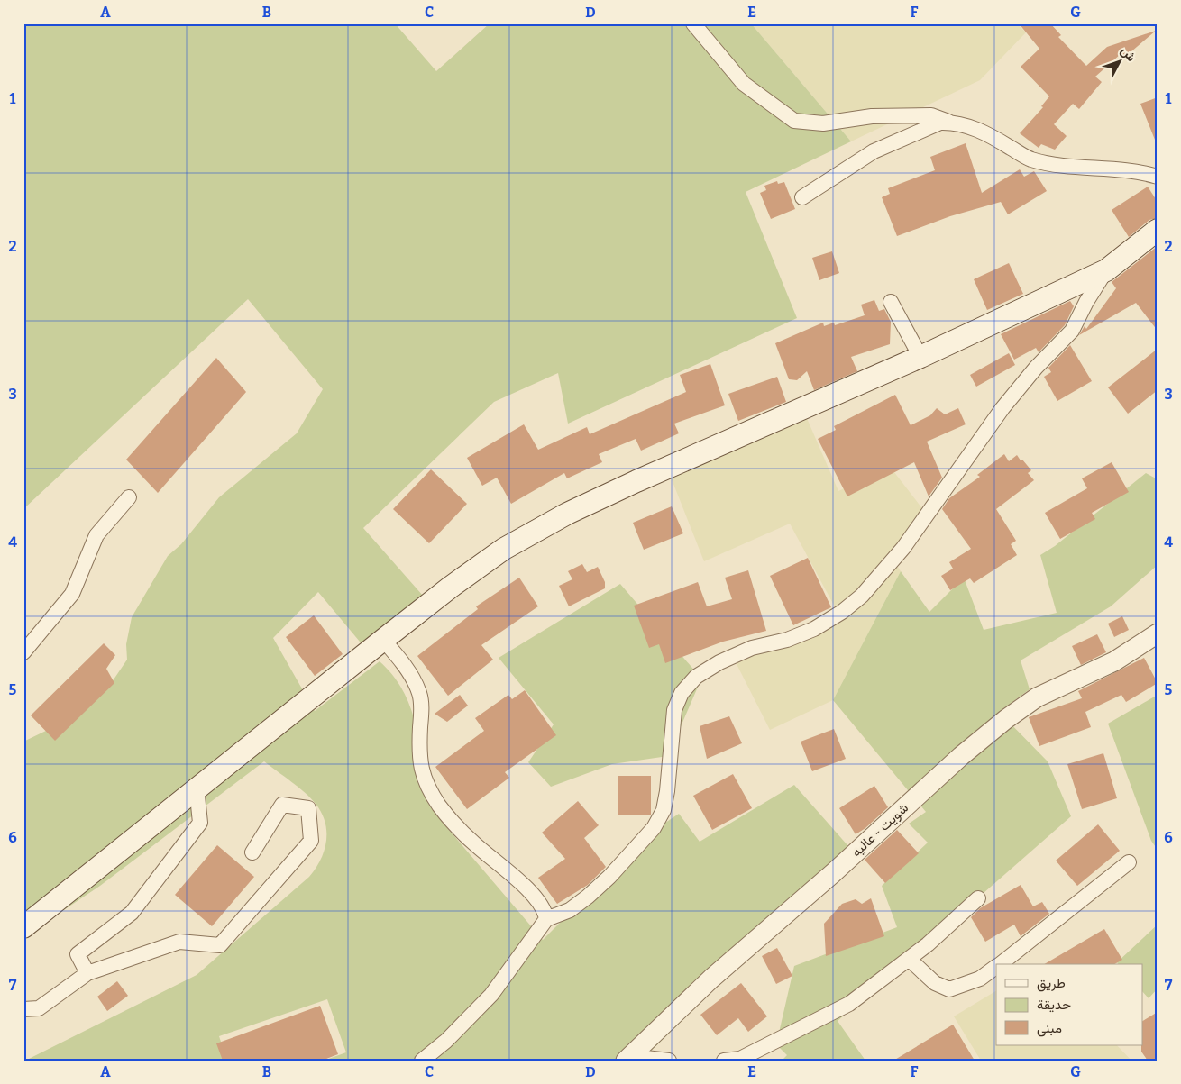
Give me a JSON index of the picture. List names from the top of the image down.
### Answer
{
  "streets": {
    "street": ["شويت - عاليه"]
  },
  "legend": ["طريق", "حديقة", "مبنى"],
  "north": "top right",
  "grid": {
    "columns": [
      "A",
      "B",
      "C",
      "D",
      "E",
      "F",
      "G"
    ],
    "rows": [
      "1",
      "2",
      "3",
      "4",
      "5",
      "6",
      "7"
    ]
  }
}
